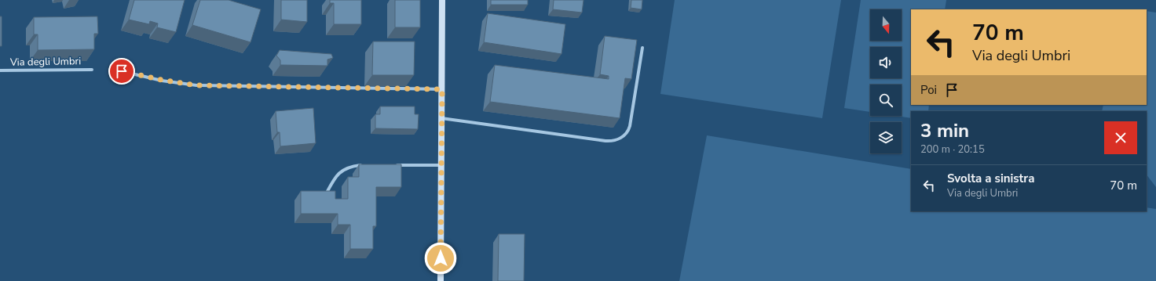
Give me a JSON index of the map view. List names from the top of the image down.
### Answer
{
  "streets": {
    "street": ["Via degli Umbri"]
  },
  "north": "bottom",
  "page": {
    "turn": ["70 m", "Via degli Umbri"],
    "then": "Poi",
    "heading": ["3 min", "200 m · 20:15"],
    "list": [
      {
        "name": "Svolta a sinistra",
        "note": "Via degli Umbri",
        "value": "70 m"
      }
    ]
  }
}
